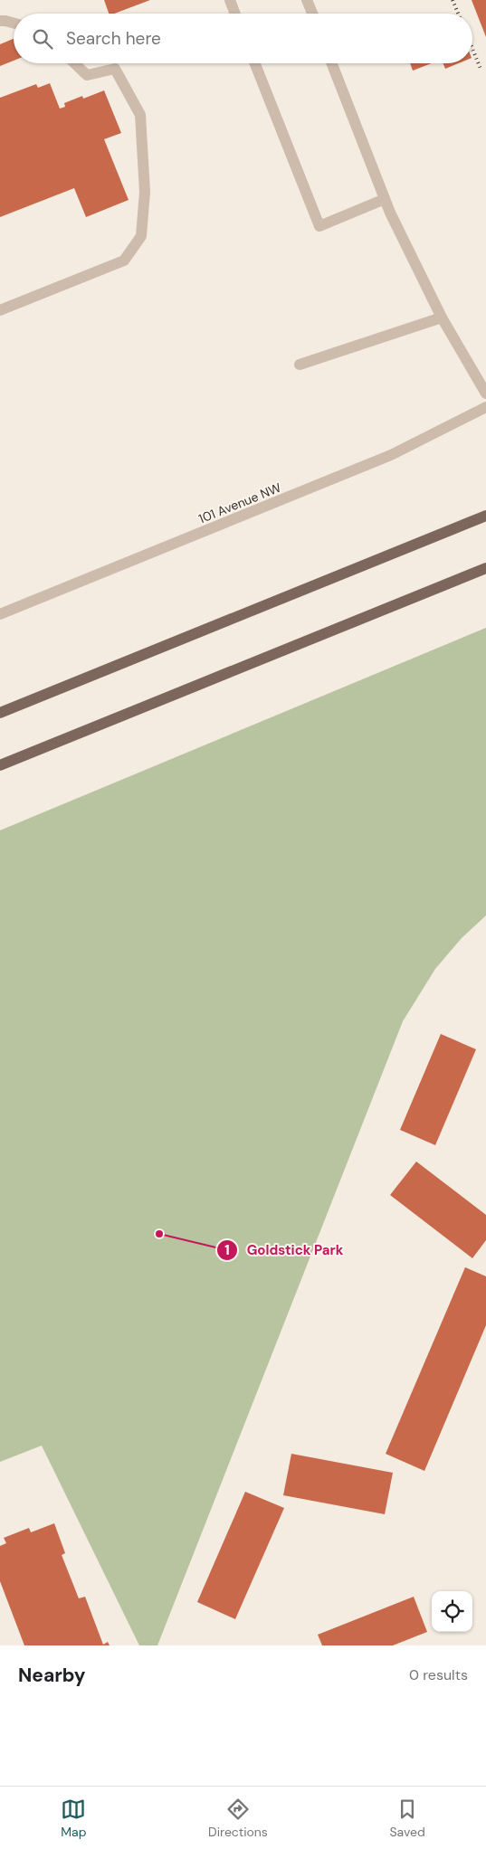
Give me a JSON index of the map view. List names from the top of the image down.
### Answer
{
  "streets": {
    "street": ["101 Avenue NW"]
  },
  "places": ["Goldstick Park"],
  "page": {
    "search": "Search here",
    "heading": ["Nearby", "0 results"],
    "nav": ["Map", "Directions", "Saved"]
  }
}
